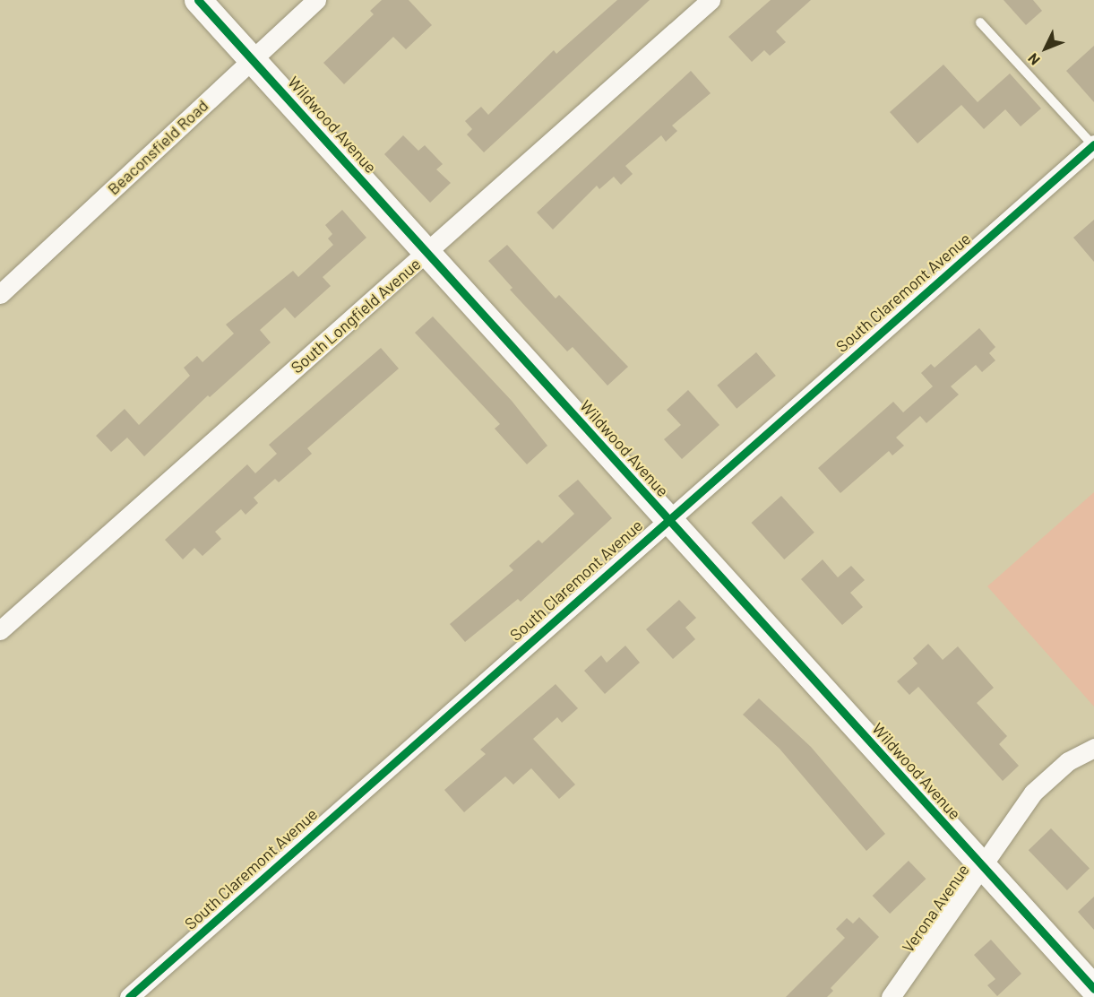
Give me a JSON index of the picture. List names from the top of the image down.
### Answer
{
  "streets": {
    "street": [
      "Wildwood Avenue",
      "Beaconsfield Road",
      "South Claremont Avenue",
      "South Longfield Avenue",
      "Verona Avenue"
    ]
  },
  "crossings": [
    ["Wildwood Avenue", "Beaconsfield Road"],
    ["Wildwood Avenue", "South Claremont Avenue"],
    ["Wildwood Avenue", "South Longfield Avenue"],
    ["Wildwood Avenue", "Verona Avenue"]
  ],
  "north": "bottom left"
}
